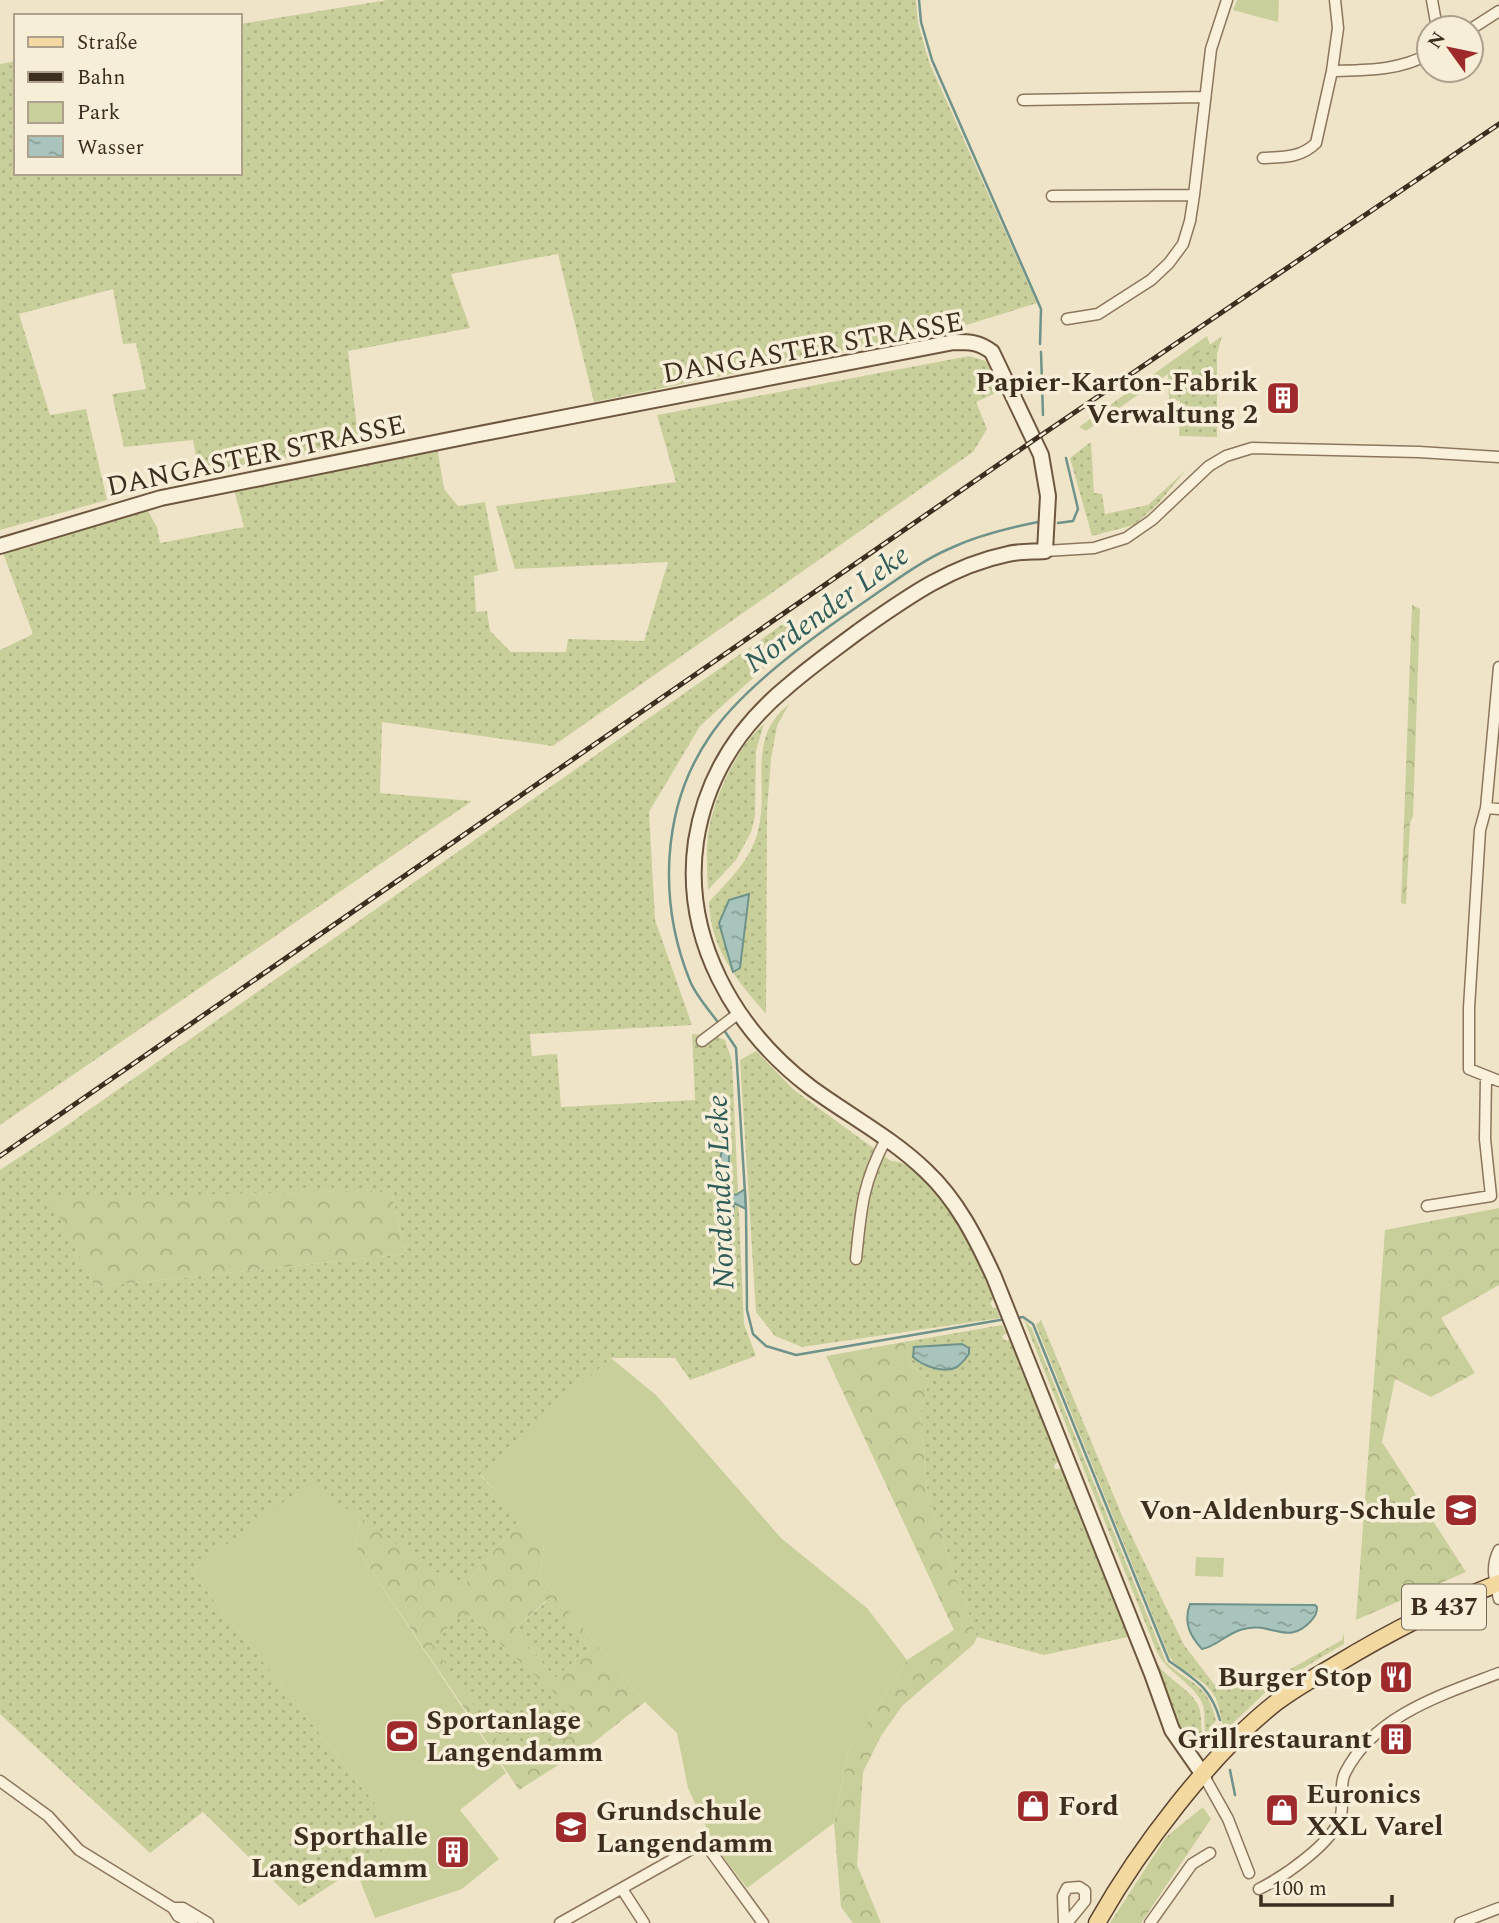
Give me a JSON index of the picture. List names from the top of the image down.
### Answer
{
  "streets": {
    "main road": ["B 437"],
    "street": ["DANGASTER STRASSE"]
  },
  "water": ["Nordender Leke"],
  "places": {
    "building": ["Papier-Karton-Fabrik Verwaltung 2", "Grillrestaurant", "Sporthalle Langendamm"],
    "school or university": ["Von-Aldenburg-Schule", "Grundschule Langendamm"],
    "restaurant": ["Burger Stop"],
    "sports": ["Sportanlage Langendamm"],
    "shop": ["Ford", "Euronics XXL Varel"]
  },
  "legend": [
    "Straße",
    "Bahn",
    "Park",
    "Wasser"
  ],
  "scale_bar": "100 m",
  "north": "top left"
}
